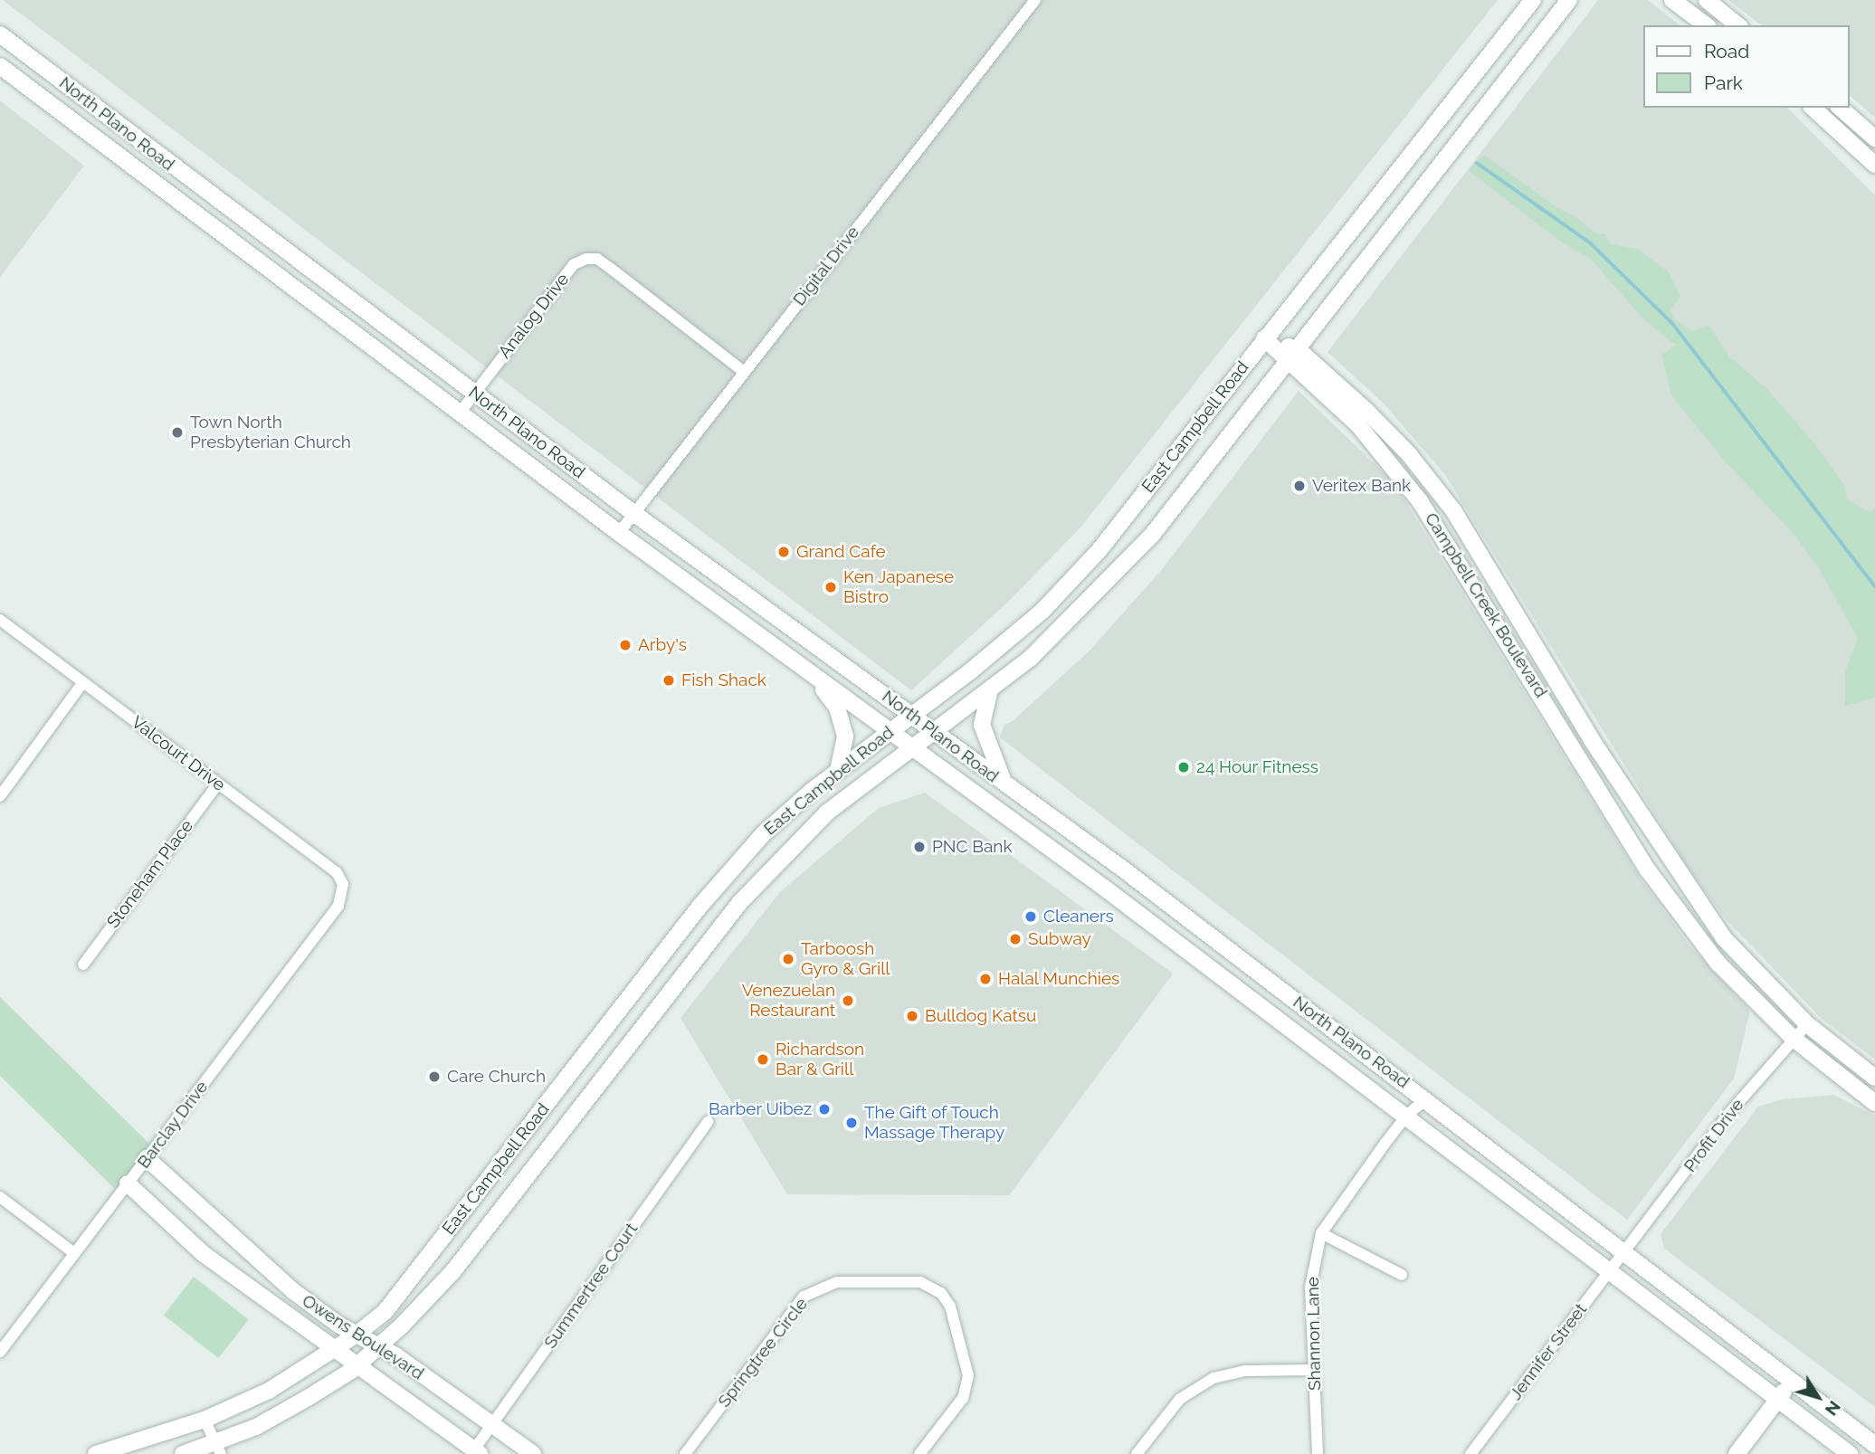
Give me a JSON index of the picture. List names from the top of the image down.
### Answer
{
  "streets": {
    "main road": [
      "North Plano Road",
      "East Campbell Road",
      "Campbell Creek Boulevard",
      "Owens Boulevard"
    ],
    "street": [
      "Digital Drive",
      "Analog Drive",
      "Valcourt Drive",
      "Stoneham Place",
      "Barclay Drive",
      "Profit Drive",
      "Summertree Court",
      "Shannon Lane",
      "Jennifer Street",
      "Springtree Circle"
    ]
  },
  "crossings": [
    ["North Plano Road", "Digital Drive"],
    ["North Plano Road", "Analog Drive"],
    ["North Plano Road", "East Campbell Road"],
    ["North Plano Road", "Profit Drive"],
    ["North Plano Road", "Shannon Lane"],
    ["North Plano Road", "Jennifer Street"],
    ["Digital Drive", "Analog Drive"],
    ["East Campbell Road", "Campbell Creek Boulevard"],
    ["East Campbell Road", "Owens Boulevard"],
    ["Campbell Creek Boulevard", "Profit Drive"],
    ["Valcourt Drive", "Stoneham Place"],
    ["Valcourt Drive", "Barclay Drive"],
    ["Barclay Drive", "Owens Boulevard"],
    ["Profit Drive", "Jennifer Street"],
    ["Summertree Court", "Owens Boulevard"]
  ],
  "places": [
    "Town North Presbyterian Church",
    "Veritex Bank",
    "Grand Cafe",
    "Ken Japanese Bistro",
    "Arby's",
    "Fish Shack",
    "24 Hour Fitness",
    "PNC Bank",
    "Cleaners",
    "Subway",
    "Tarboosh Gyro & Grill",
    "Halal Munchies",
    "Venezuelan Restaurant",
    "Bulldog Katsu",
    "Richardson Bar & Grill",
    "Care Church",
    "Barber Uibez",
    "The Gift of Touch Massage Therapy"
  ],
  "legend": ["Road", "Park"],
  "north": "bottom right"
}
